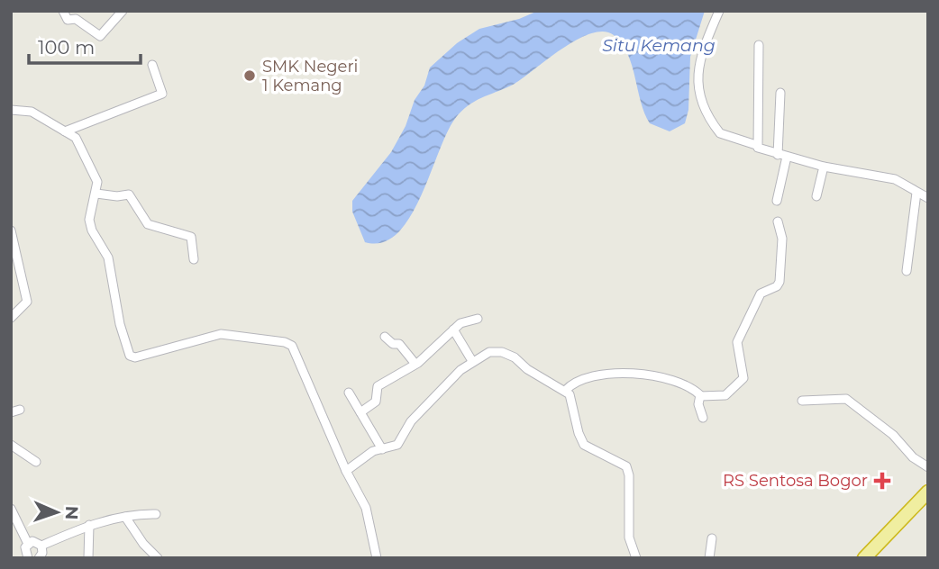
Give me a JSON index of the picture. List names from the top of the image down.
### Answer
{
  "water": ["Situ Kemang"],
  "places": {
    "other": ["SMK Negeri 1 Kemang"],
    "health": ["RS Sentosa Bogor"]
  },
  "scale_bar": "100 m",
  "north": "right"
}
